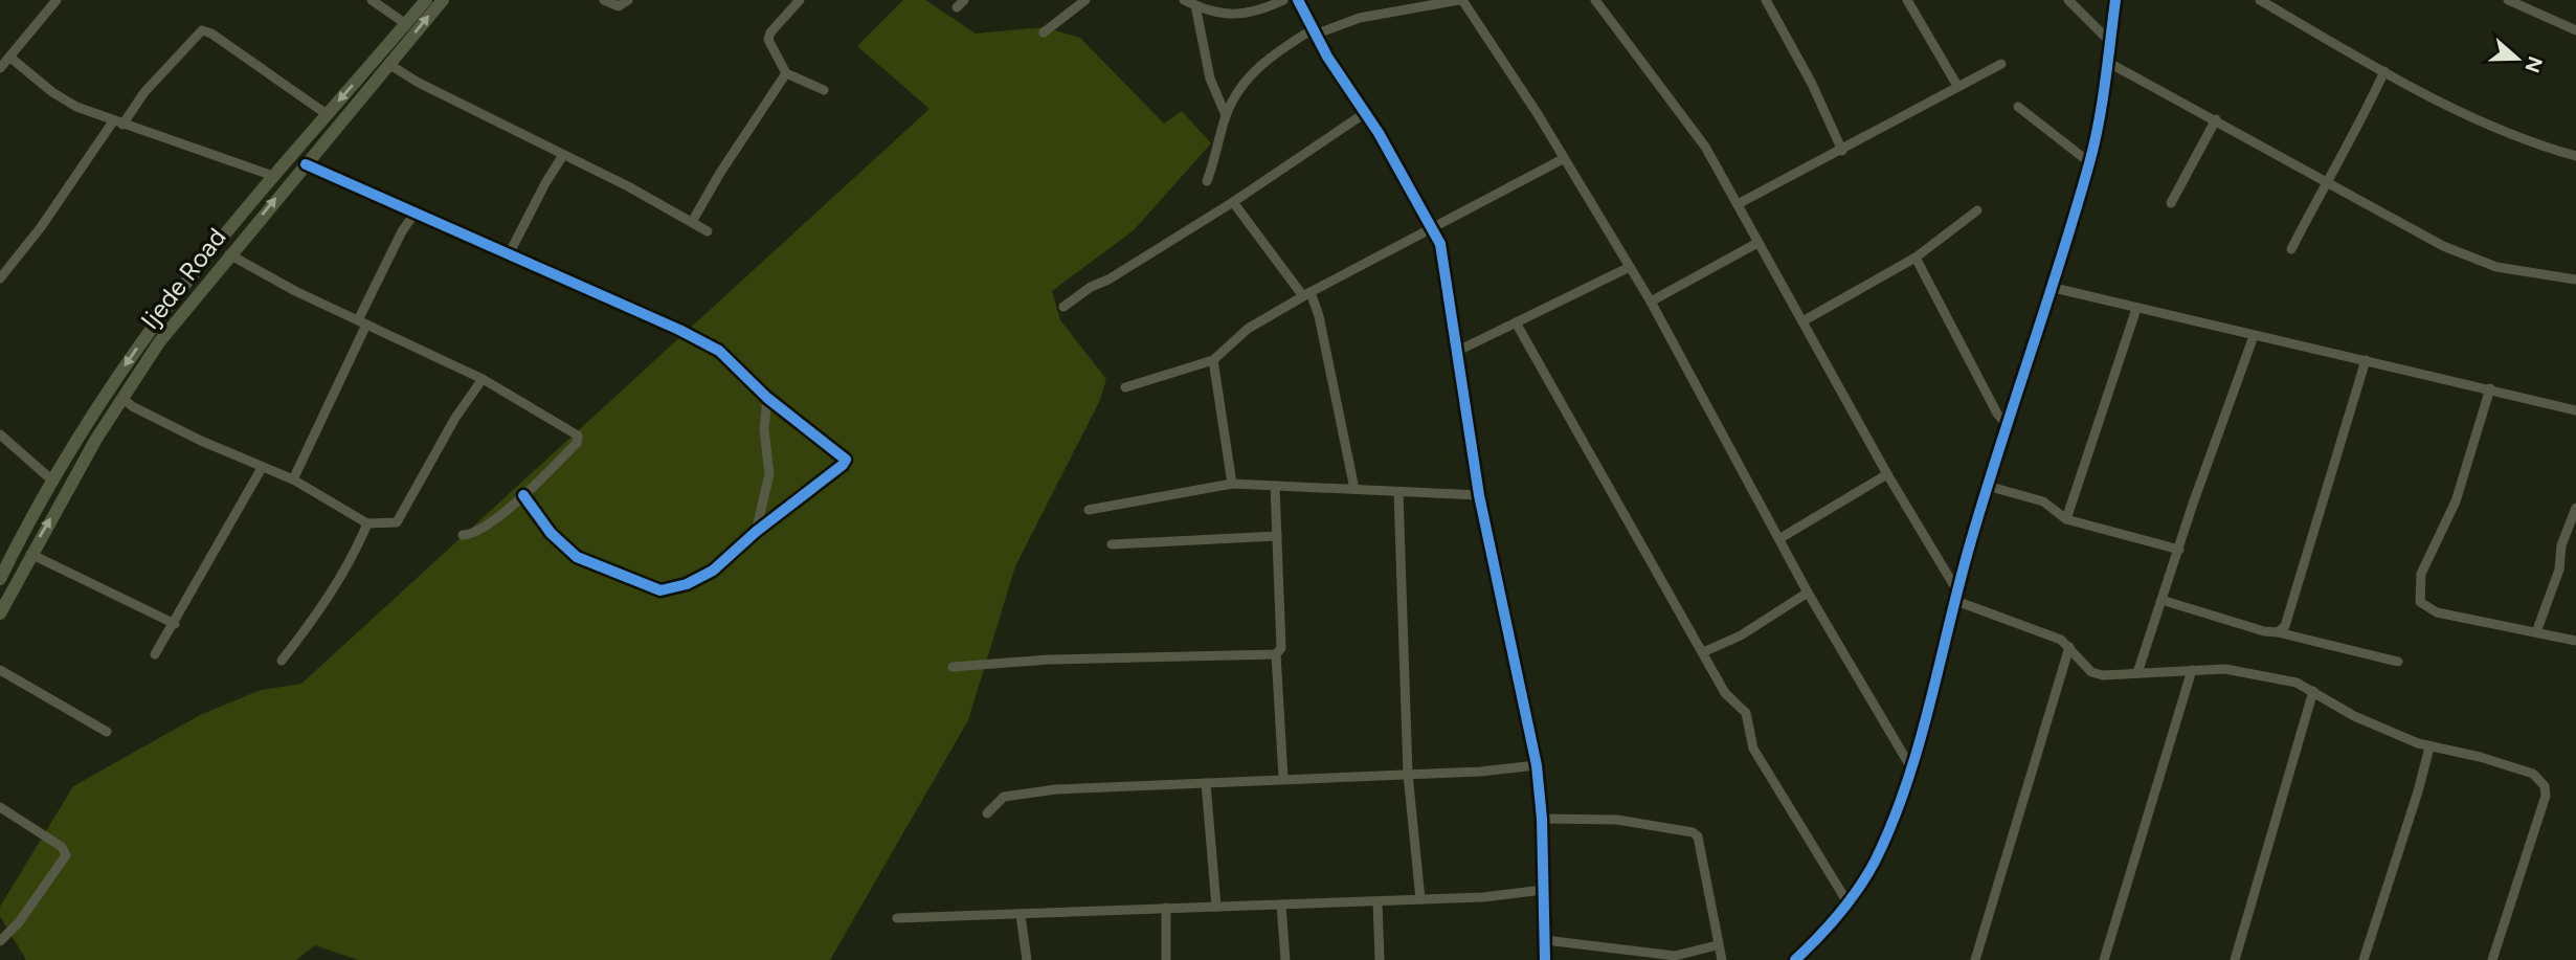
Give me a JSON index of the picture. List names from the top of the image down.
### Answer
{
  "streets": {
    "main road": ["Ijede Road"]
  },
  "north": "right"
}
